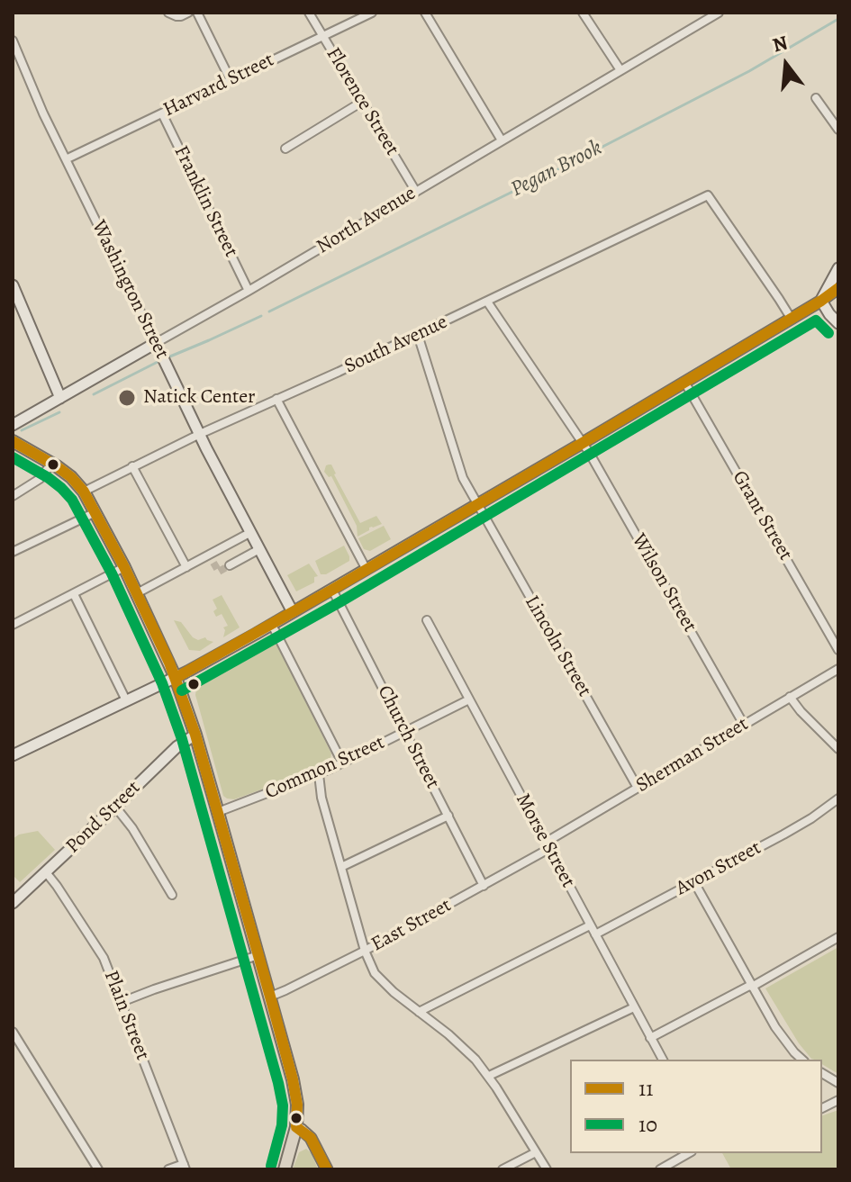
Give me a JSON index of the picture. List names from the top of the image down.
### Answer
{
  "streets": {
    "street": [
      "Harvard Street",
      "Florence Street",
      "Franklin Street",
      "North Avenue",
      "Washington Street",
      "South Avenue",
      "Grant Street",
      "Wilson Street",
      "Lincoln Street",
      "Church Street",
      "Sherman Street",
      "Common Street",
      "Pond Street",
      "Morse Street",
      "Avon Street",
      "East Street",
      "Plain Street"
    ]
  },
  "crossings": [
    ["Harvard Street", "Florence Street"],
    ["Harvard Street", "Franklin Street"],
    ["Harvard Street", "Washington Street"],
    ["Florence Street", "North Avenue"],
    ["Franklin Street", "North Avenue"],
    ["North Avenue", "Washington Street"],
    ["Washington Street", "South Avenue"],
    ["South Avenue", "Wilson Street"],
    ["South Avenue", "Lincoln Street"],
    ["Wilson Street", "Sherman Street"],
    ["Lincoln Street", "Sherman Street"],
    ["Church Street", "Common Street"],
    ["Church Street", "East Street"],
    ["Sherman Street", "Morse Street"],
    ["Sherman Street", "East Street"],
    ["Common Street", "Morse Street"],
    ["Pond Street", "Plain Street"],
    ["Morse Street", "Avon Street"],
    ["Morse Street", "East Street"]
  ],
  "water": ["Pegan Brook"],
  "places": ["Natick Center"],
  "lines": ["transit line 11", "transit line 10"],
  "legend": ["11", "10"],
  "north": "top"
}
